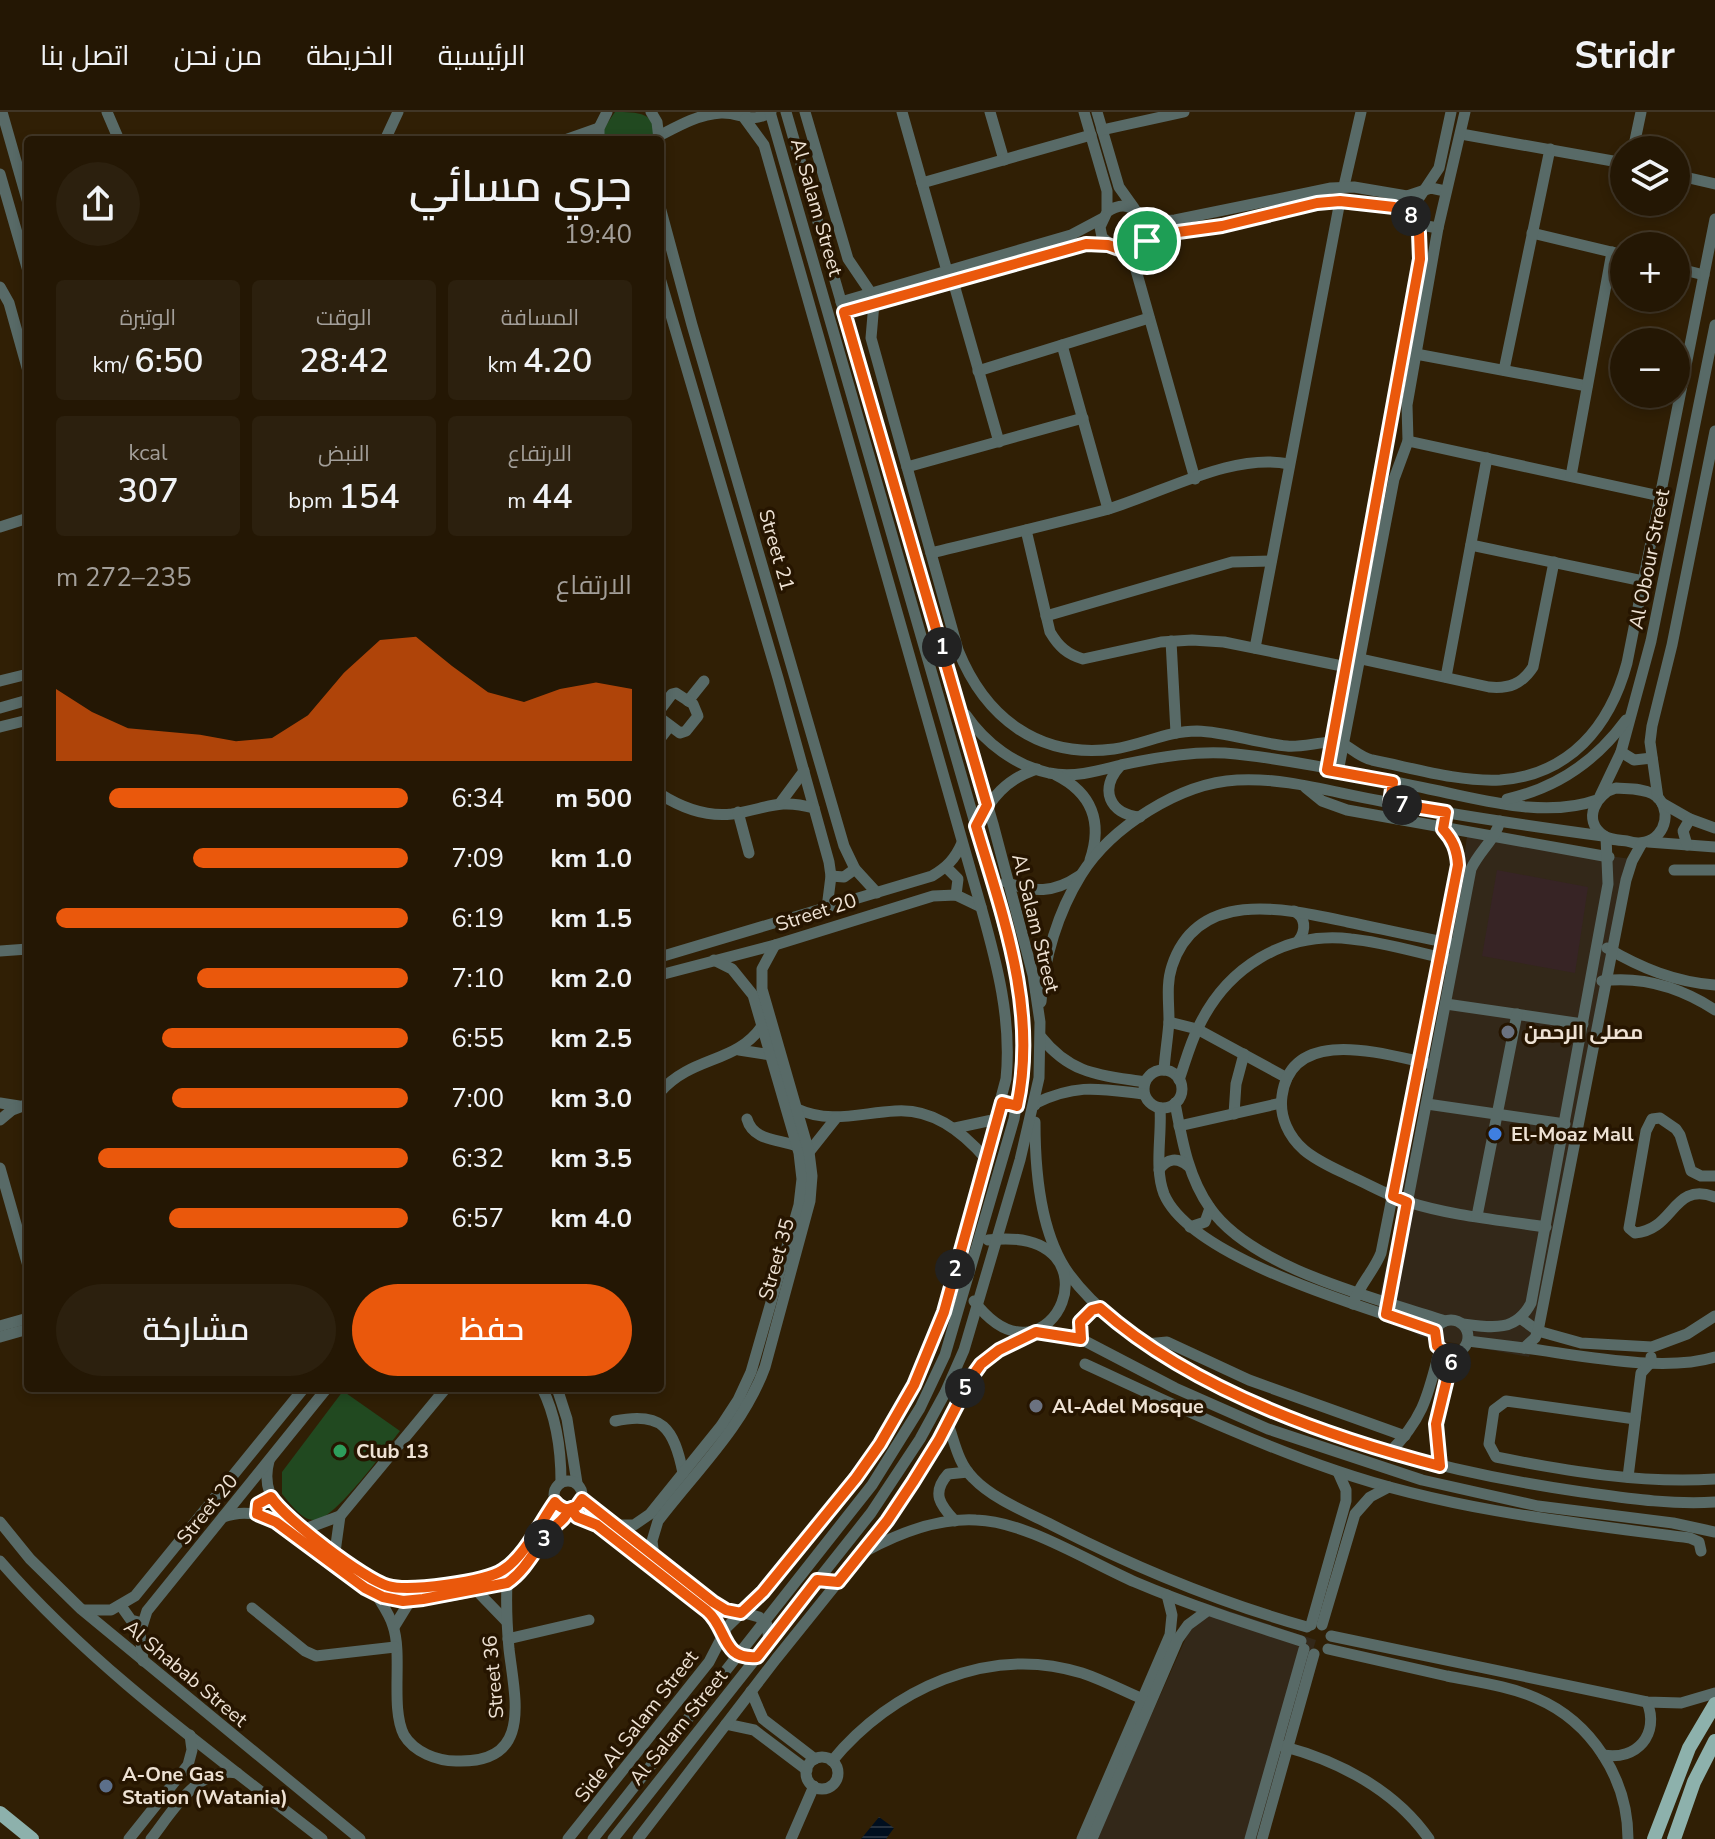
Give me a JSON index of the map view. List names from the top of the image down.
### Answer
{
  "streets": {
    "street": [
      "Al Salam Street",
      "Street 21",
      "Al Obour Street",
      "Street 20",
      "Street 35",
      "Al Shabab Street",
      "Street 36",
      "Side Al Salam Street"
    ]
  },
  "crossings": [
    ["Street 21", "Street 20"],
    ["Street 20", "Street 35"],
    ["Street 20", "Side Al Salam Street"],
    ["Street 35", "Side Al Salam Street"]
  ],
  "places": [
    "مصلى الرحمن",
    "El-Moaz Mall",
    "Al-Adel Mosque",
    "Club 13",
    "A-One Gas Station (Watania)"
  ],
  "page": {
    "header": "Stridr",
    "nav": [
      "الرئيسية",
      "الخريطة",
      "من نحن",
      "اتصل بنا"
    ],
    "map_buttons": ["+", "−"],
    "heading": ["جري مسائي", "19:40"],
    "pins": [
      "8",
      "1",
      "7",
      "2",
      "6",
      "5",
      "3"
    ],
    "stats": [
      ["المسافة", "4.20 km"],
      ["الوقت", "28:42"],
      ["الوتيرة", "6:50 /km"],
      ["الارتفاع", "44 m"],
      ["النبض", "154 bpm"],
      ["kcal", "307"]
    ],
    "chart": ["الارتفاع", "235–272 m"],
    "list": [
      {
        "name": "500 m",
        "note": "6:34"
      },
      {
        "name": "1.0 km",
        "note": "7:09"
      },
      {
        "name": "1.5 km",
        "note": "6:19"
      },
      {
        "name": "2.0 km",
        "note": "7:10"
      },
      {
        "name": "2.5 km",
        "note": "6:55"
      },
      {
        "name": "3.0 km",
        "note": "7:00"
      },
      {
        "name": "3.5 km",
        "note": "6:32"
      },
      {
        "name": "4.0 km",
        "note": "6:57"
      }
    ],
    "buttons": ["حفظ", "مشاركة"]
  }
}
